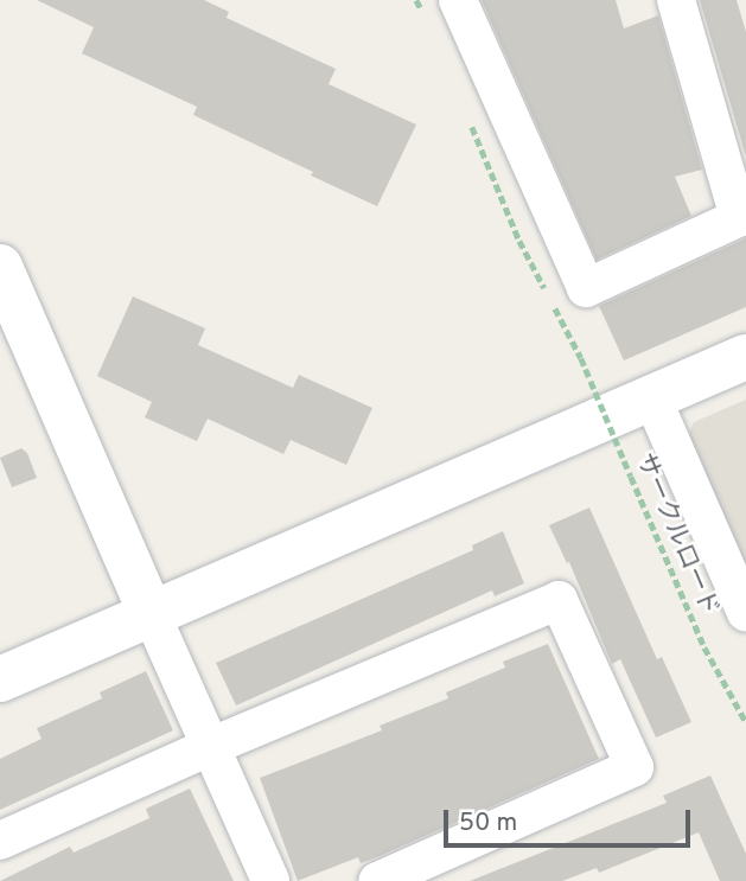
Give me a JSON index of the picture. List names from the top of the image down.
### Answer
{
  "streets": {
    "path": ["サークルロード"]
  },
  "scale_bar": "50 m"
}
